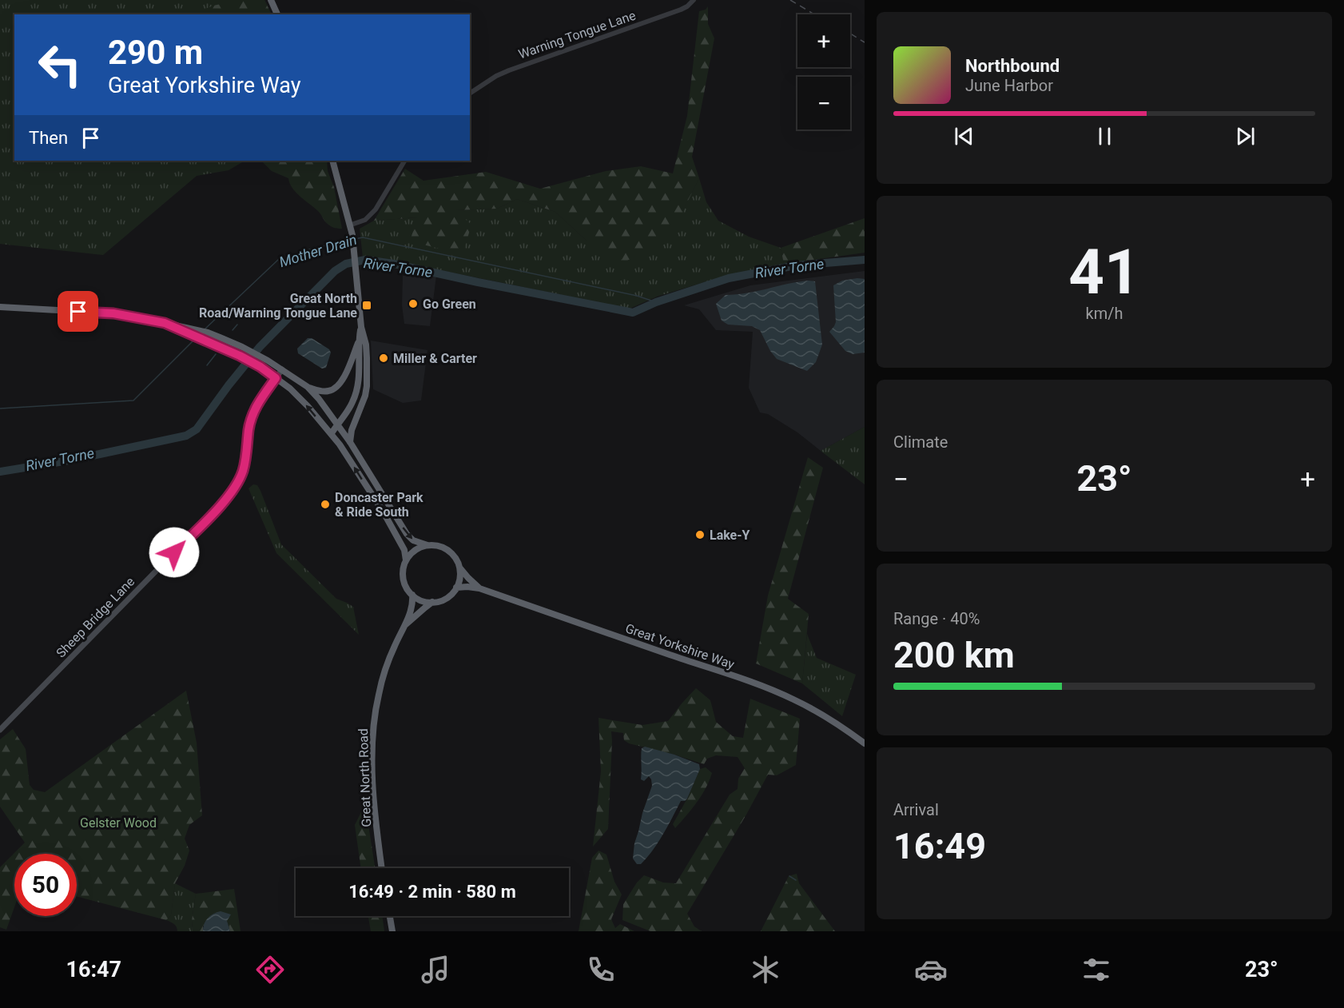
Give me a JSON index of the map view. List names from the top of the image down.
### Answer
{
  "streets": {
    "highway": ["Great Yorkshire Way", "Great North Road"],
    "main road": ["Sheep Bridge Lane"],
    "street": ["Warning Tongue Lane"]
  },
  "crossings": [
    ["Great Yorkshire Way", "Great North Road"]
  ],
  "water": ["Mother Drain", "River Torne"],
  "parks": ["Gelster Wood"],
  "places": {
    "other": [
      "Go Green",
      "Miller & Carter",
      "Doncaster Park & Ride South",
      "Lake-Y"
    ],
    "transit": ["Great North Road/Warning Tongue Lane"]
  },
  "page": {
    "map_buttons": ["+", "−"],
    "turn": ["290 m", "Great Yorkshire Way"],
    "song": ["Northbound", "June Harbor"],
    "then": "Then",
    "tile": [
      ["41", "km/h"],
      "Climate",
      ["Range · 40%", "200 km"],
      ["Arrival", "16:49"]
    ],
    "heat": ["−", "23°", "+"],
    "limit": "50",
    "trip": "16:49 · 2 min · 580 m",
    "tabs": ["16:47", "23°"]
  }
}
